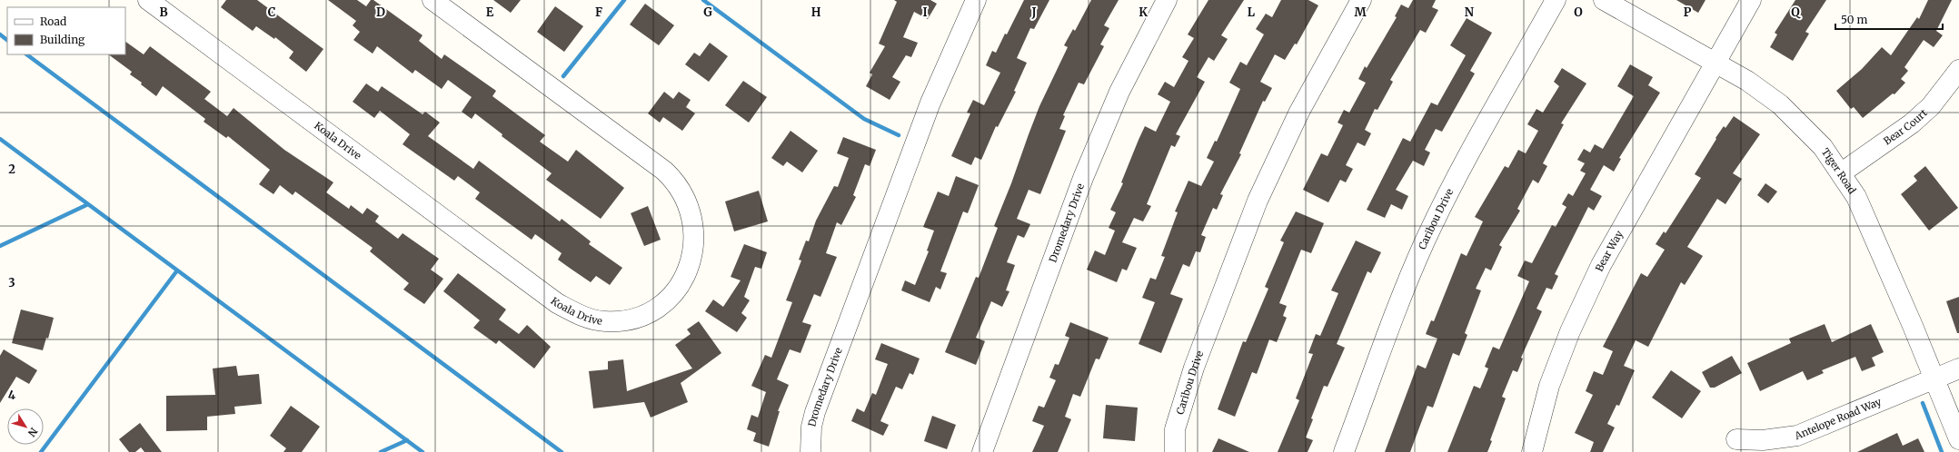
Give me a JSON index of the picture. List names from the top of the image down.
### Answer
{
  "streets": {
    "street": [
      "Bear Court",
      "Koala Drive",
      "Tiger Road",
      "Caribou Drive",
      "Dromedary Drive",
      "Bear Way",
      "Antelope Road Way"
    ]
  },
  "crossings": [
    ["Bear Court", "Tiger Road"],
    ["Tiger Road", "Bear Way"],
    ["Tiger Road", "Antelope Road Way"]
  ],
  "legend": ["Road", "Building"],
  "scale_bar": "50 m",
  "north": "bottom right",
  "grid": {
    "columns": [
      "B",
      "C",
      "D",
      "E",
      "F",
      "G",
      "H",
      "I",
      "J",
      "K",
      "L",
      "M",
      "N",
      "O",
      "P",
      "Q"
    ],
    "rows": ["2", "3", "4"]
  }
}
